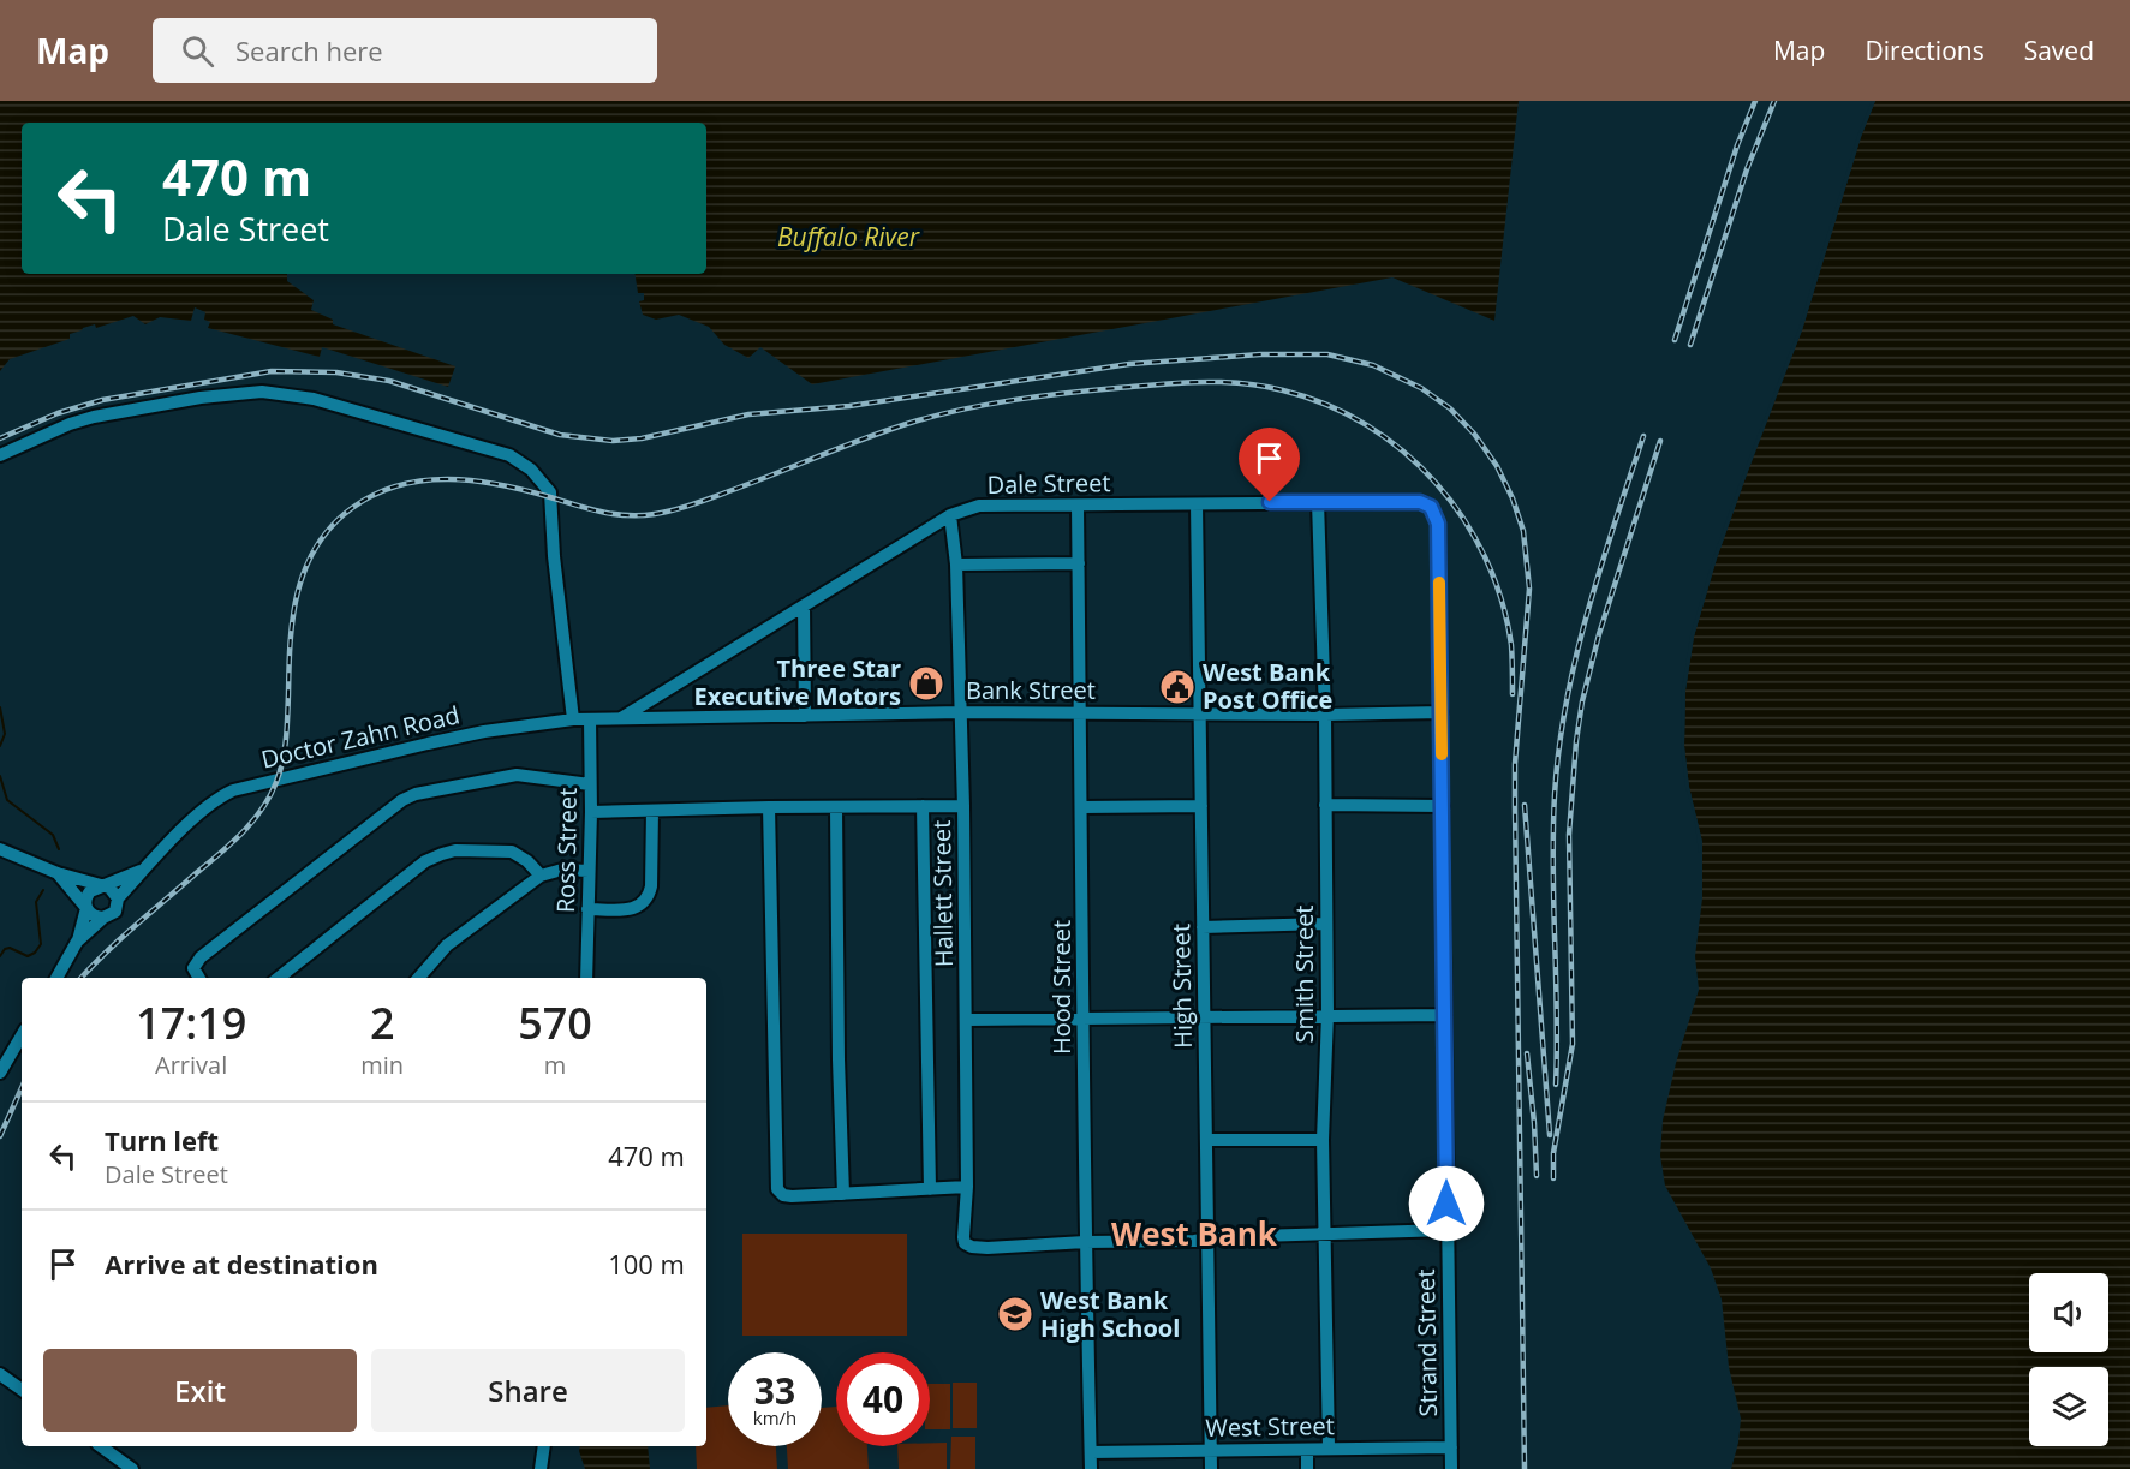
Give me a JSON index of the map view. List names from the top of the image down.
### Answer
{
  "streets": {
    "street": [
      "Dale Street",
      "Bank Street",
      "Doctor Zahn Road",
      "Ross Street",
      "Hallett Street",
      "Smith Street",
      "High Street",
      "Hood Street",
      "Strand Street",
      "West Street"
    ]
  },
  "crossings": [
    ["Dale Street", "Bank Street"],
    ["Dale Street", "Doctor Zahn Road"],
    ["Dale Street", "Hallett Street"],
    ["Dale Street", "Smith Street"],
    ["Dale Street", "High Street"],
    ["Dale Street", "Hood Street"],
    ["Dale Street", "Strand Street"],
    ["Bank Street", "Doctor Zahn Road"],
    ["Bank Street", "Hallett Street"],
    ["Bank Street", "Smith Street"],
    ["Bank Street", "High Street"],
    ["Bank Street", "Hood Street"],
    ["Bank Street", "Strand Street"],
    ["Doctor Zahn Road", "Ross Street"],
    ["Hallett Street", "Hood Street"],
    ["Smith Street", "West Street"],
    ["High Street", "West Street"],
    ["Hood Street", "West Street"],
    ["Strand Street", "West Street"]
  ],
  "districts": ["West Bank"],
  "water": ["Buffalo River"],
  "places": {
    "shop": ["Three Star Executive Motors"],
    "public building": ["West Bank Post Office"],
    "school or university": ["West Bank High School"]
  },
  "page": {
    "header": "Map",
    "search": "Search here",
    "nav": ["Map", "Directions", "Saved"],
    "turn": ["470 m", "Dale Street"],
    "eta": [
      "17:19",
      "Arrival",
      "2",
      "min",
      "570",
      "m"
    ],
    "list": [
      {
        "name": "Turn left",
        "note": "Dale Street",
        "value": "470 m"
      },
      {
        "name": "Arrive at destination",
        "value": "100 m"
      }
    ],
    "buttons": ["Exit", "Share"],
    "speed": "33 km/h",
    "limit": "40"
  }
}
